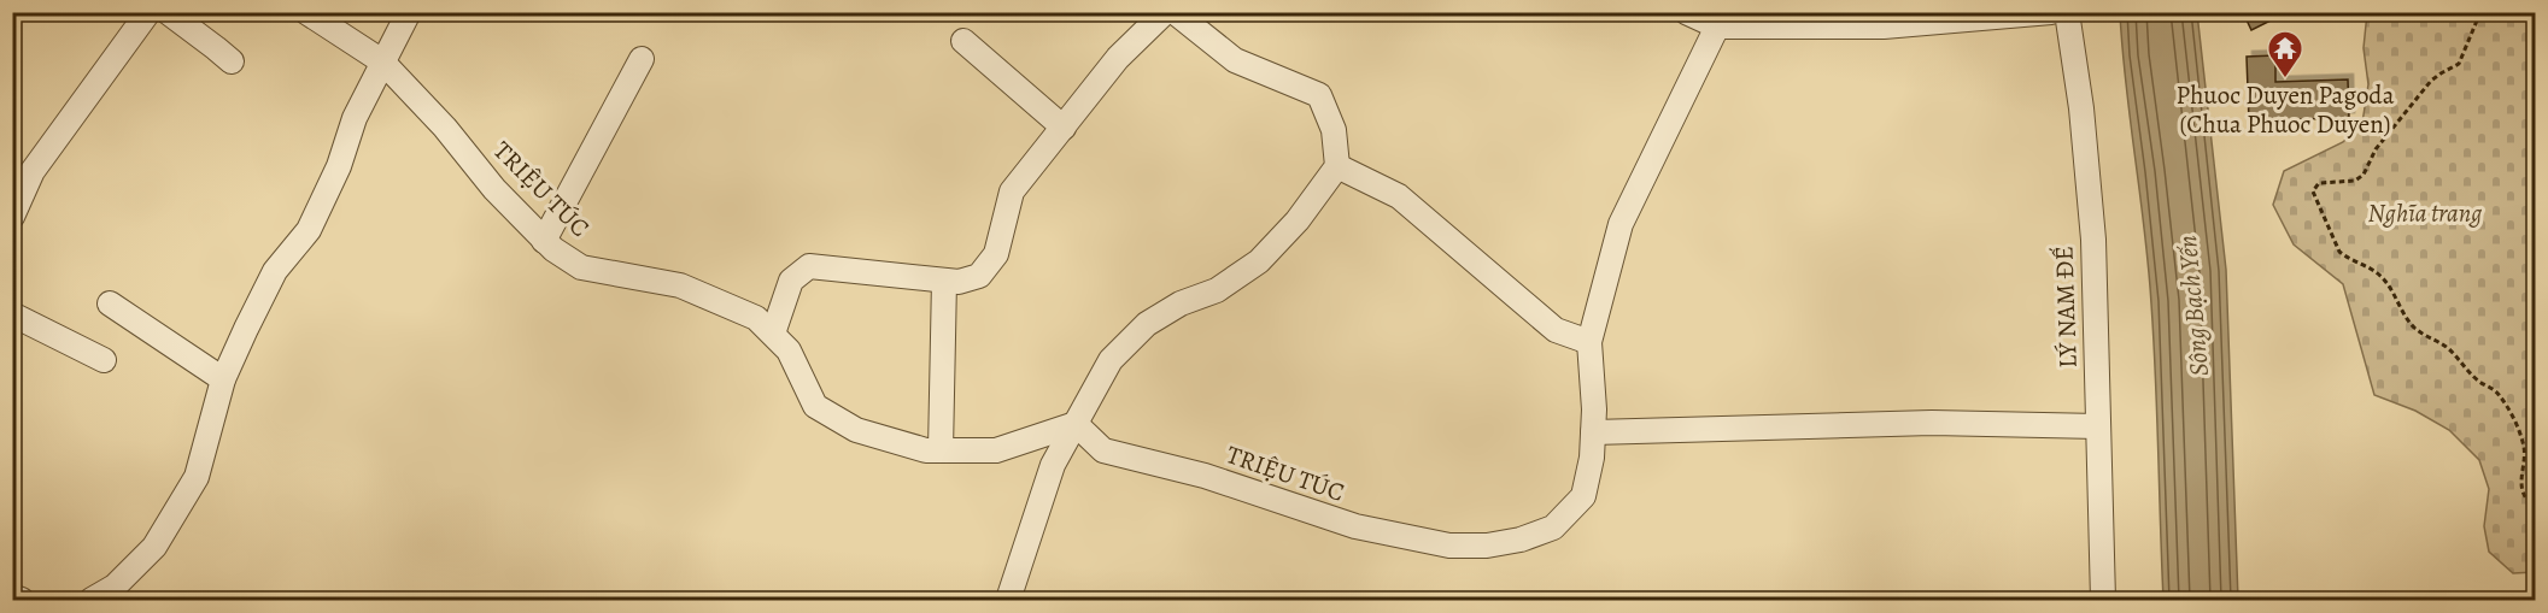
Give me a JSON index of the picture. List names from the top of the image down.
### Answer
{
  "streets": {
    "street": ["TRIỆU TÚC", "LÝ NAM ĐẾ"]
  },
  "water": ["Sông Bạch Yến"],
  "parks": ["Nghĩa trang"],
  "places": {
    "temple": ["Phuoc Duyen Pagoda (Chua Phuoc Duyen)"]
  }
}
